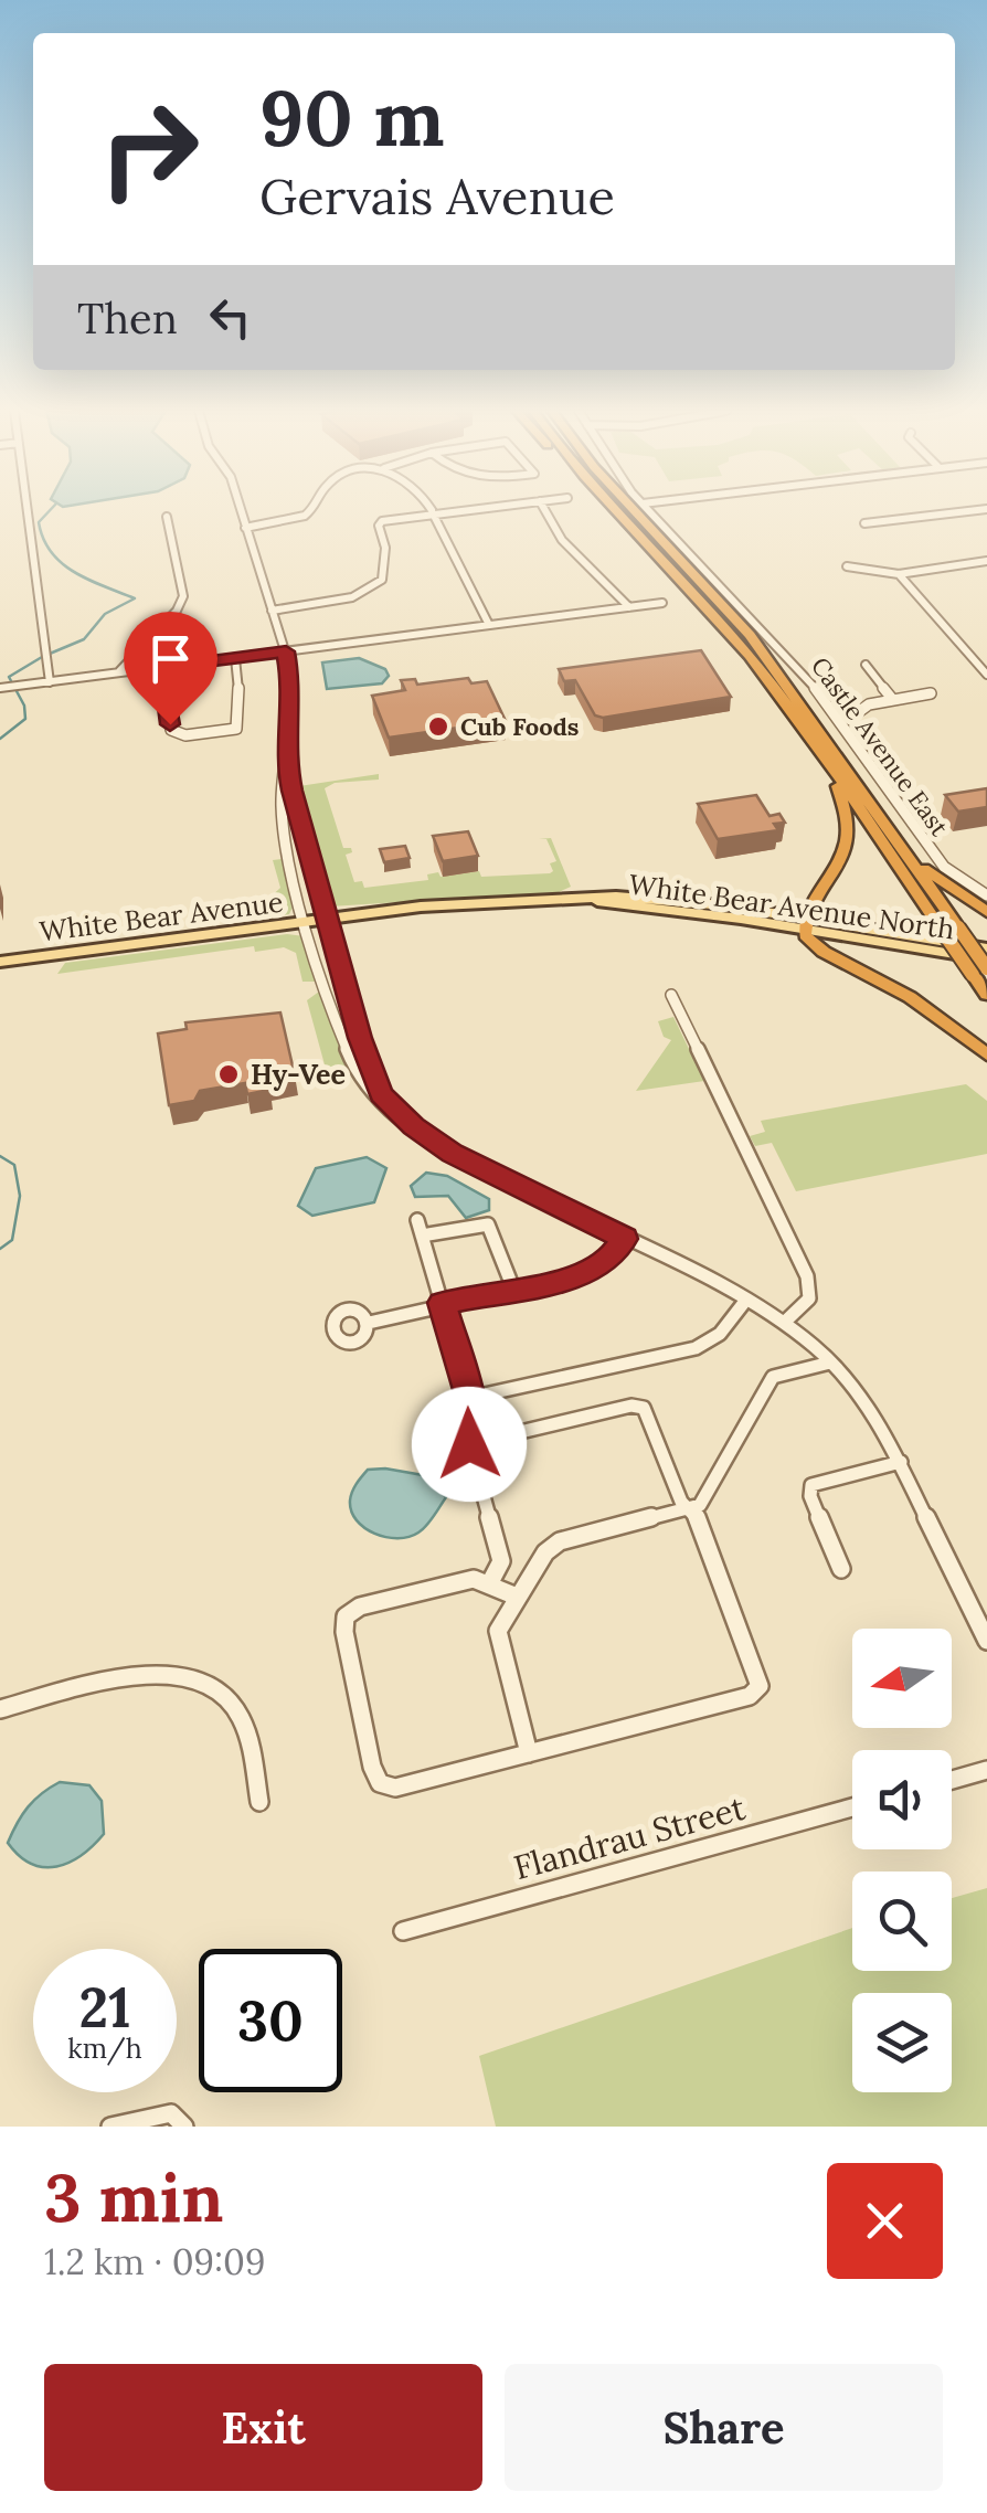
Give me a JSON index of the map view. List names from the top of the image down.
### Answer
{
  "streets": {
    "main road": ["White Bear Avenue North", "White Bear Avenue"],
    "street": ["Castle Avenue East", "Flandrau Street"]
  },
  "crossings": [
    ["White Bear Avenue North", "White Bear Avenue"]
  ],
  "places": ["Cub Foods", "Hy-Vee"],
  "north": "left",
  "page": {
    "turn": ["90 m", "Gervais Avenue"],
    "then": "Then",
    "speed": "21 km/h",
    "limit": "30",
    "heading": ["3 min", "1.2 km · 09:09"],
    "buttons": ["Exit", "Share"]
  }
}
